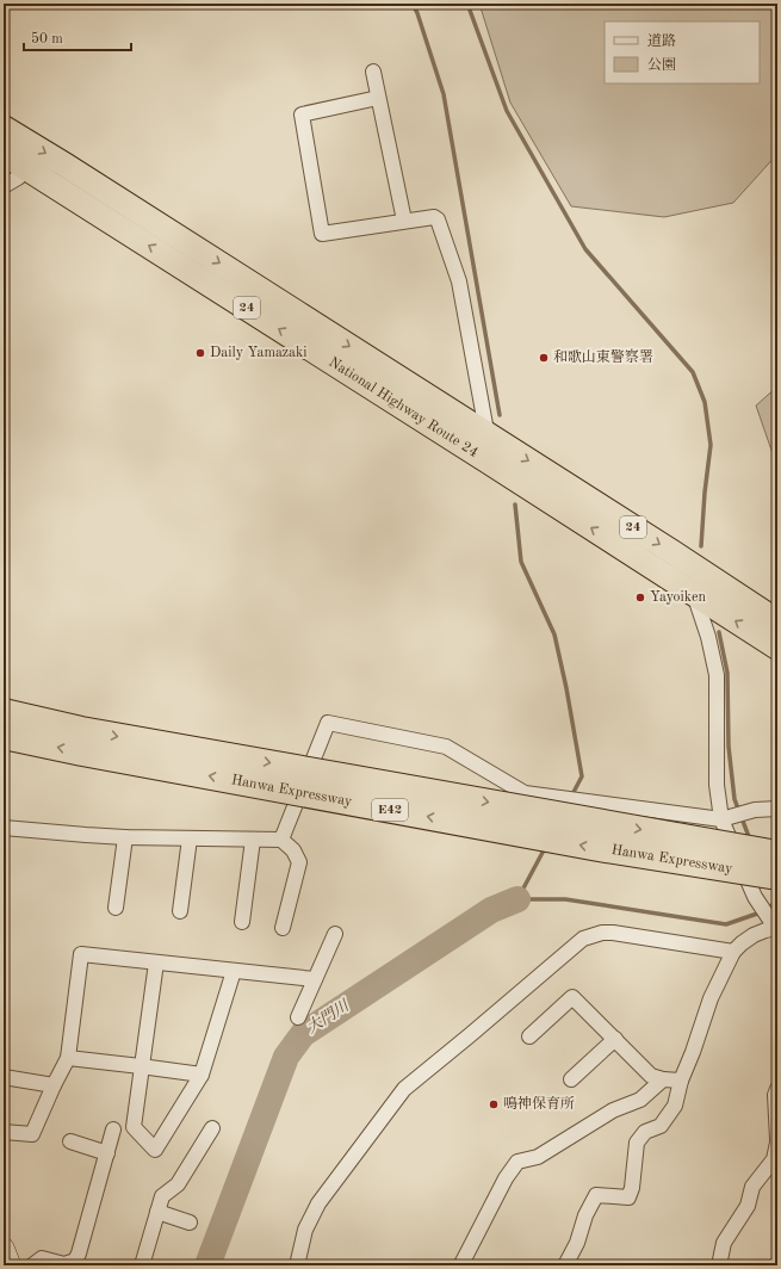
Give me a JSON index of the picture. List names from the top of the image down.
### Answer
{
  "streets": {
    "highway": [
      "24",
      "National Highway Route 24",
      "Hanwa Expressway",
      "E42"
    ]
  },
  "water": ["大門川"],
  "places": [
    "Daily Yamazaki",
    "和歌山東警察署",
    "Yayoiken",
    "鳴神保育所"
  ],
  "legend": ["道路", "公園"],
  "scale_bar": "50 m"
}
